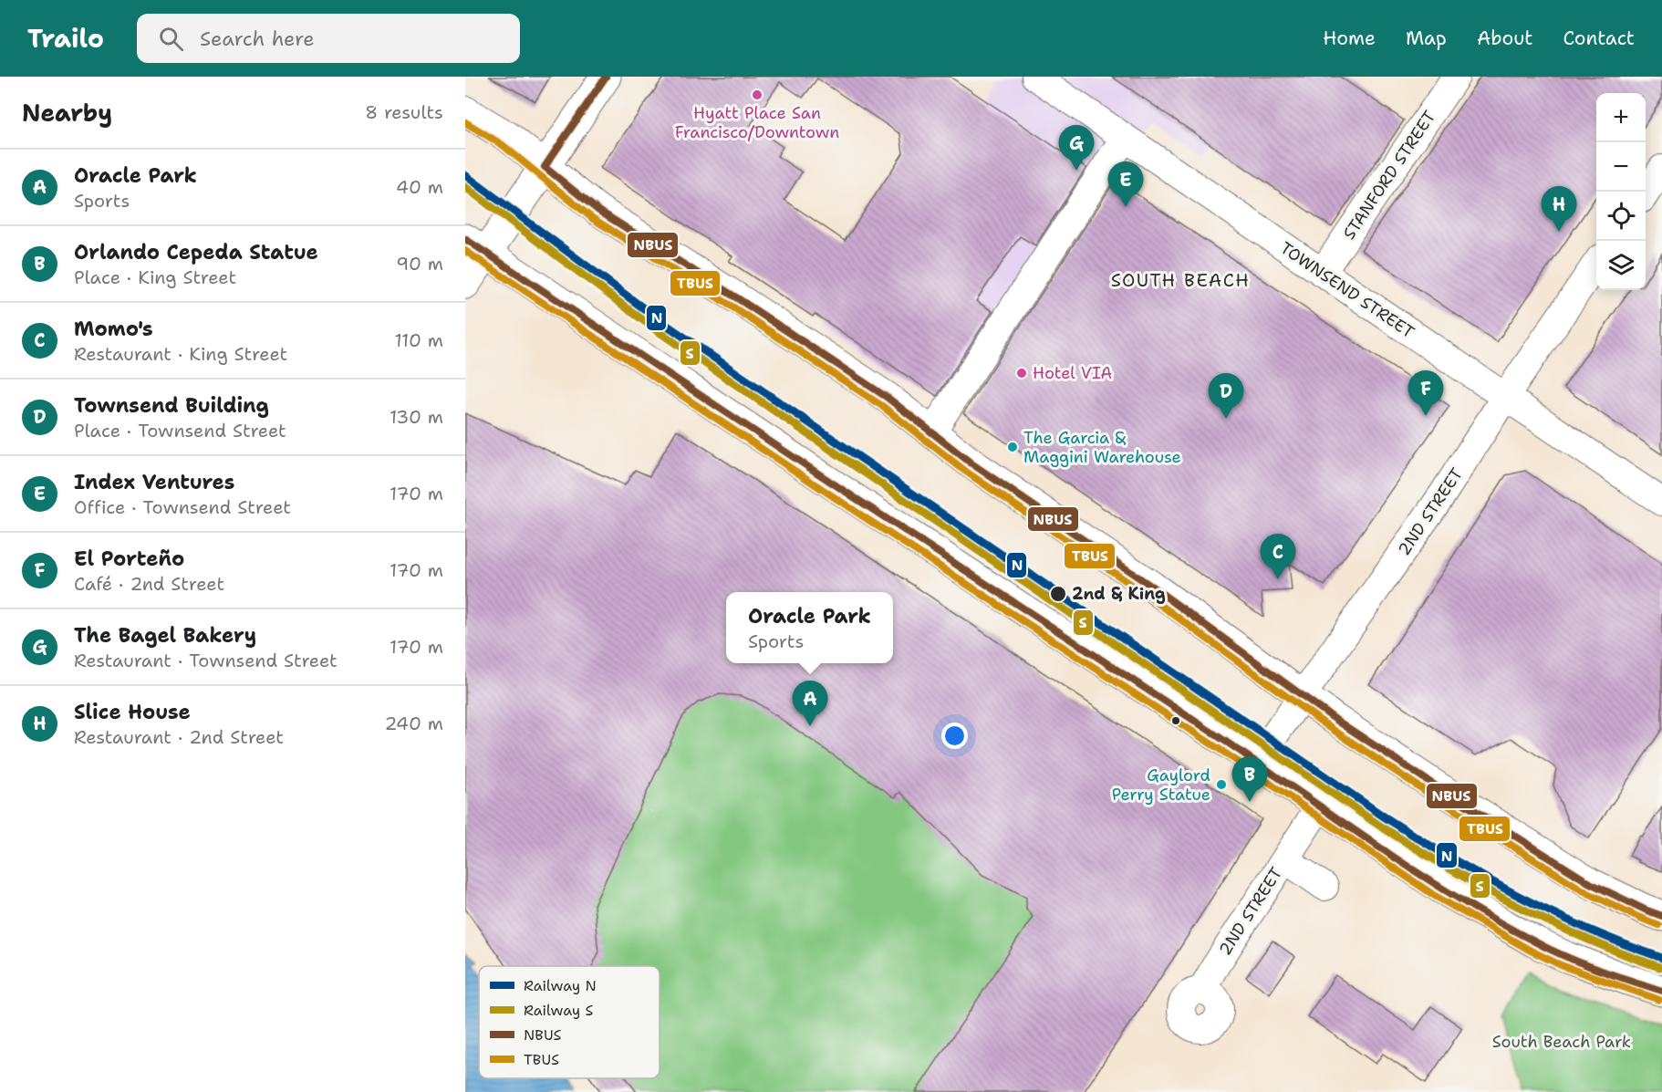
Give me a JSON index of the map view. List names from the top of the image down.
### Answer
{
  "streets": {
    "street": ["STANFORD STREET", "TOWNSEND STREET", "2ND STREET"]
  },
  "crossings": [
    ["STANFORD STREET", "TOWNSEND STREET"],
    ["TOWNSEND STREET", "2ND STREET"]
  ],
  "districts": ["SOUTH BEACH"],
  "parks": ["South Beach Park"],
  "places": [
    "Hyatt Place San Francisco/Downtown",
    "Hotel VIA",
    "The Garcia & Maggini Warehouse",
    "2nd & King",
    "Gaylord Perry Statue"
  ],
  "lines": [
    "transit line NBUS",
    "transit line TBUS",
    "rail line N",
    "rail line S"
  ],
  "legend": [
    "Railway N",
    "Railway S",
    "NBUS",
    "TBUS"
  ],
  "page": {
    "header": "Trailo",
    "search": "Search here",
    "nav": [
      "Home",
      "Map",
      "About",
      "Contact"
    ],
    "heading": ["Nearby", "8 results"],
    "map_buttons": ["+", "−"],
    "pins": [
      "G",
      "E",
      "H",
      "F",
      "D",
      "C",
      "A",
      "B"
    ],
    "list": [
      {
        "mark": "A",
        "name": "Oracle Park",
        "note": "Sports",
        "value": "40 m"
      },
      {
        "mark": "B",
        "name": "Orlando Cepeda Statue",
        "note": "Place · King Street",
        "value": "90 m"
      },
      {
        "mark": "C",
        "name": "Momo's",
        "note": "Restaurant · King Street",
        "value": "110 m"
      },
      {
        "mark": "D",
        "name": "Townsend Building",
        "note": "Place · Townsend Street",
        "value": "130 m"
      },
      {
        "mark": "E",
        "name": "Index Ventures",
        "note": "Office · Townsend Street",
        "value": "170 m"
      },
      {
        "mark": "F",
        "name": "El Porteño",
        "note": "Café · 2nd Street",
        "value": "170 m"
      },
      {
        "mark": "G",
        "name": "The Bagel Bakery",
        "note": "Restaurant · Townsend Street",
        "value": "170 m"
      },
      {
        "mark": "H",
        "name": "Slice House",
        "note": "Restaurant · 2nd Street",
        "value": "240 m"
      }
    ],
    "popup": ["Oracle Park", "Sports"]
  }
}
